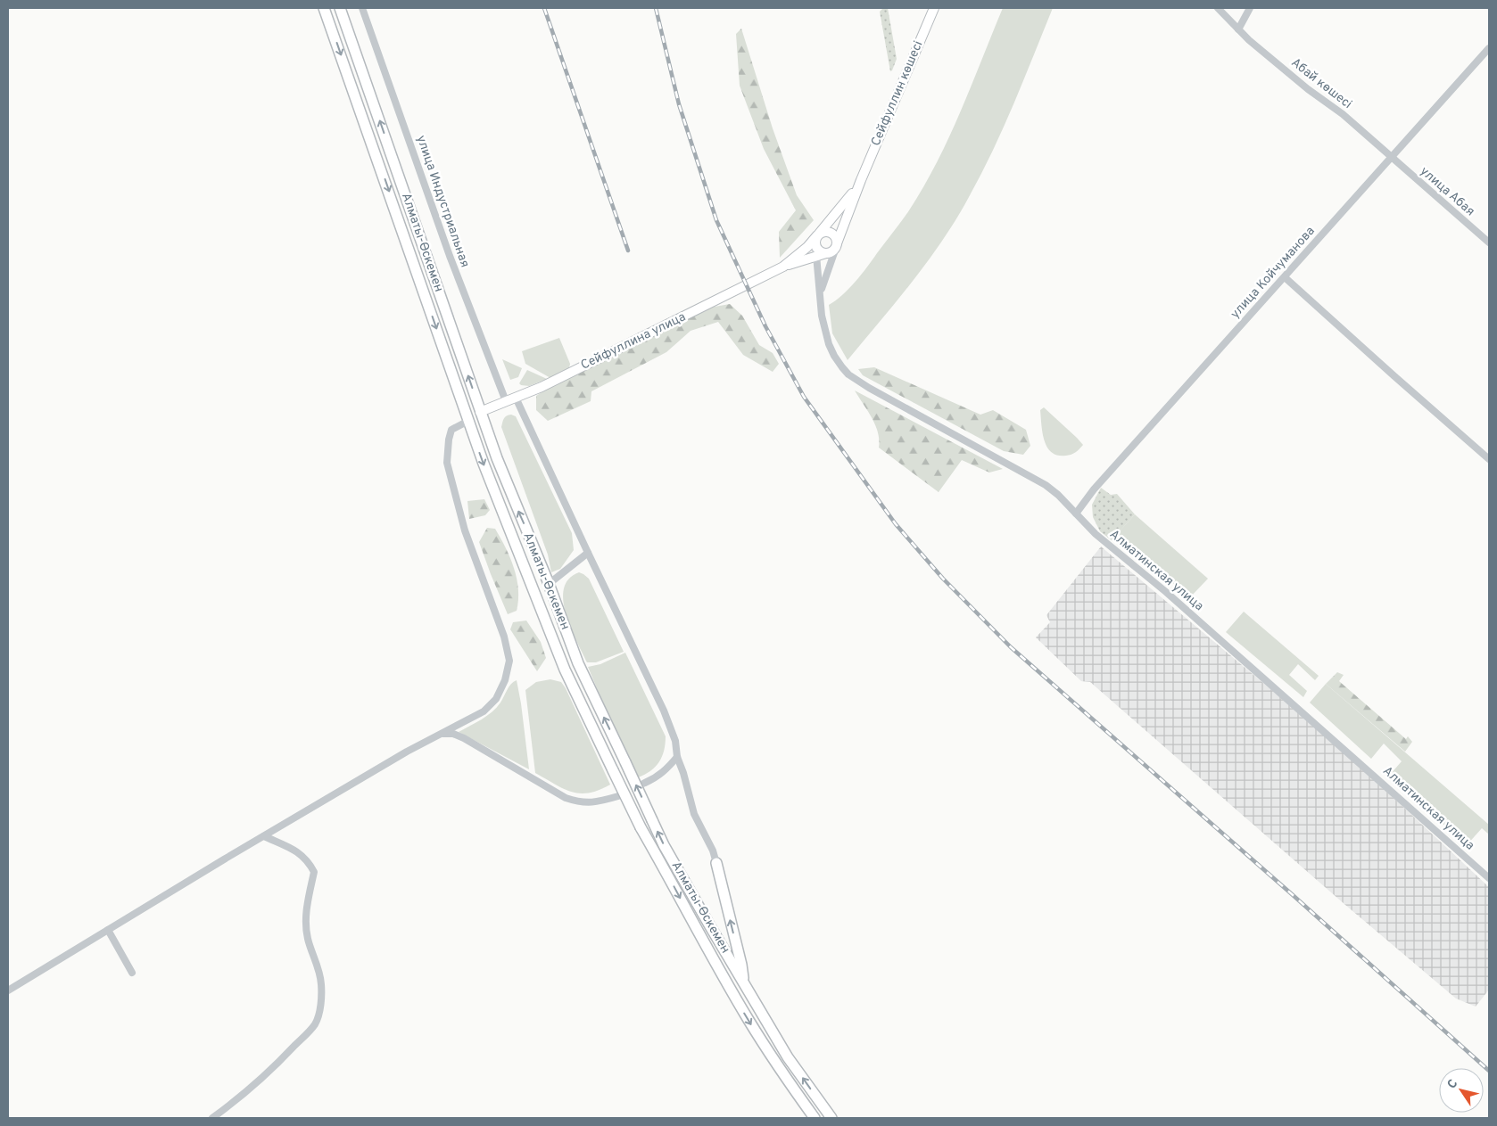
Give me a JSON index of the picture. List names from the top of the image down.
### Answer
{
  "streets": {
    "highway": ["Алматы-Өскемен"],
    "main road": ["Сейфуллин көшесі", "Сейфуллина улица"],
    "street": [
      "Абай көшесі",
      "улица Абая",
      "улица Индустриальная",
      "улица Койчуманова",
      "Алматинская улица"
    ]
  },
  "crossings": [
    ["Абай көшесі", "улица Абая"],
    ["Абай көшесі", "улица Койчуманова"],
    ["улица Абая", "улица Койчуманова"],
    ["улица Индустриальная", "Сейфуллина улица"],
    ["Алматы-Өскемен", "Сейфуллина улица"],
    ["улица Койчуманова", "Алматинская улица"]
  ],
  "north": "top left"
}
